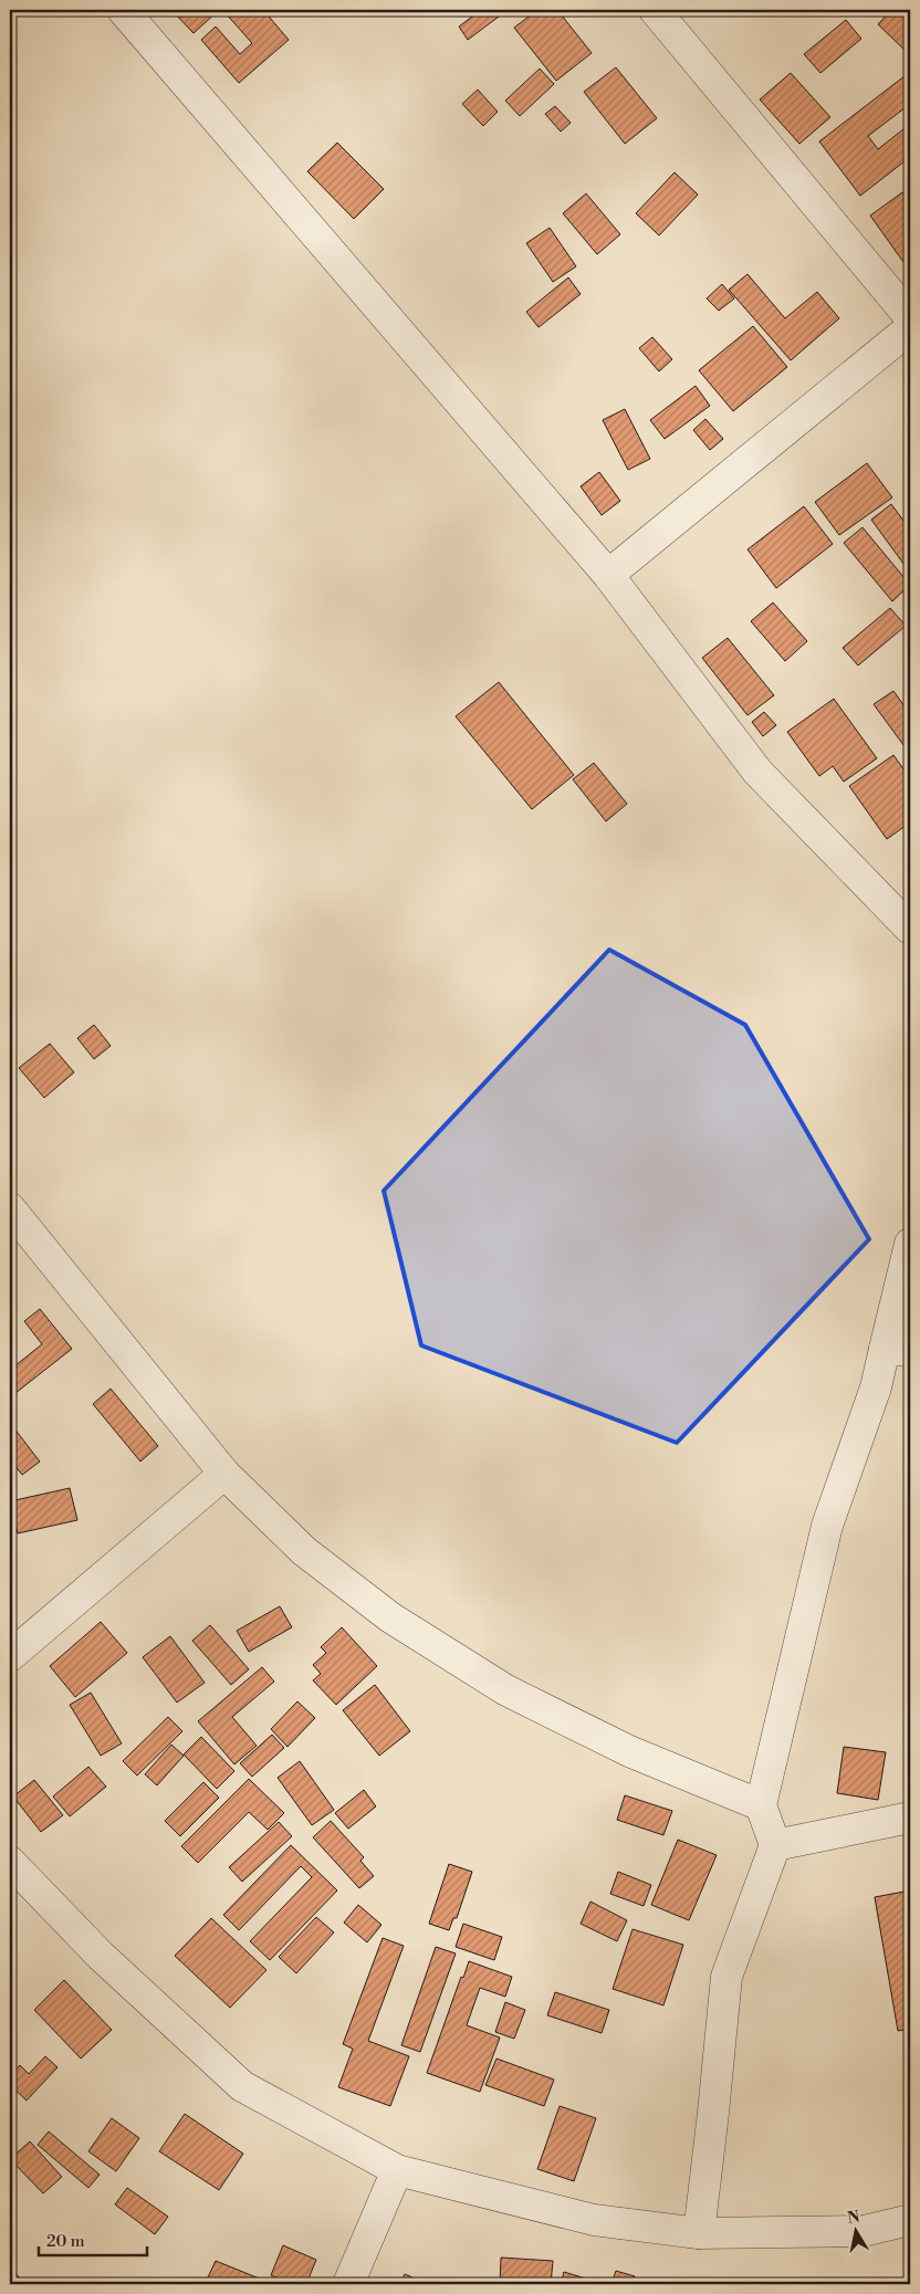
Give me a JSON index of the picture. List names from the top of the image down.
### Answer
{
  "scale_bar": "20 m",
  "north": "top"
}
